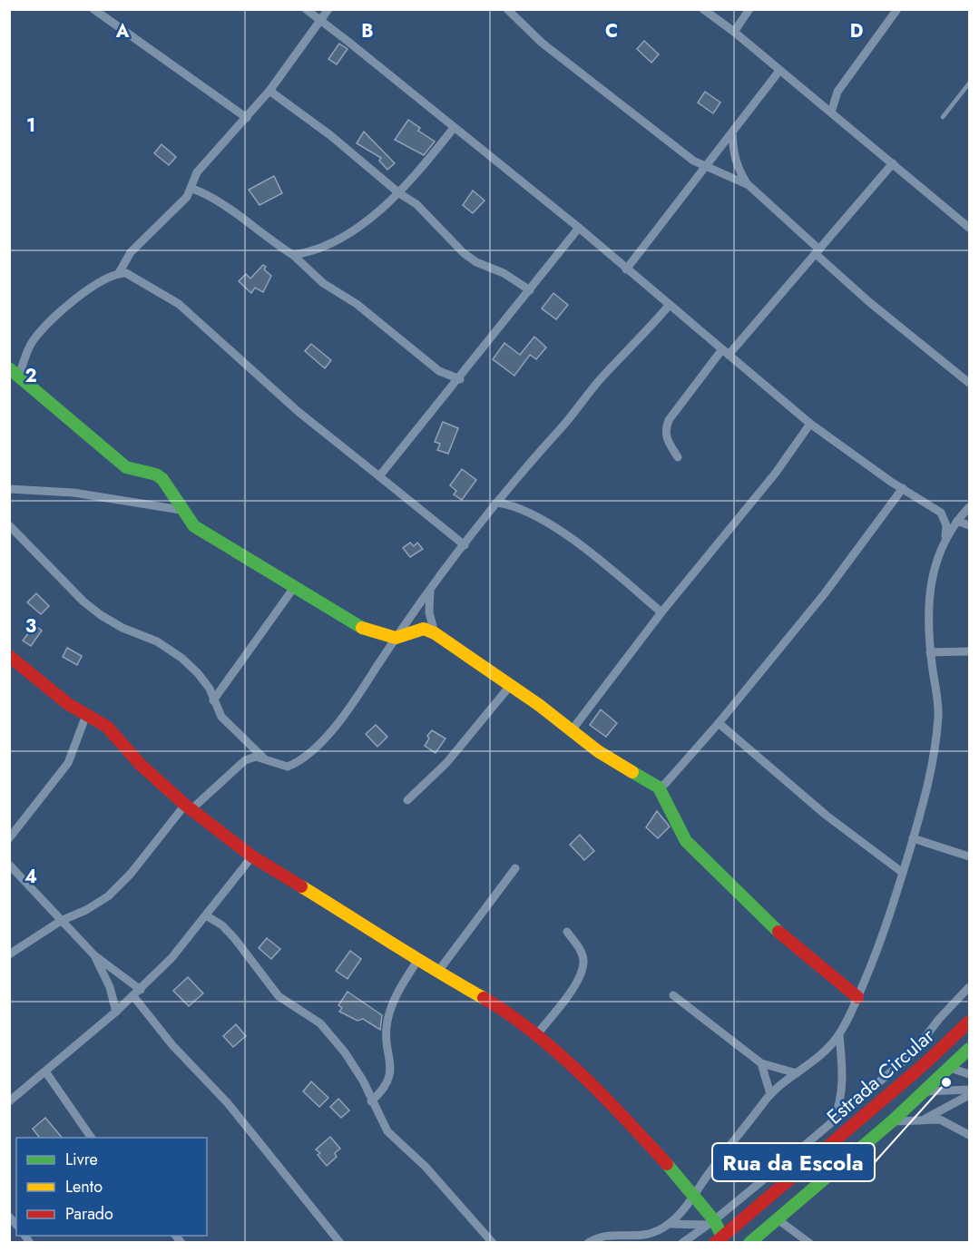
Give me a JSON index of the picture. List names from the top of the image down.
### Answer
{
  "streets": {
    "street": ["Estrada Circular"]
  },
  "places": ["Rua da Escola"],
  "legend": ["Livre", "Lento", "Parado"],
  "grid": {
    "columns": [
      "A",
      "B",
      "C",
      "D"
    ],
    "rows": [
      "1",
      "2",
      "3",
      "4"
    ]
  }
}
